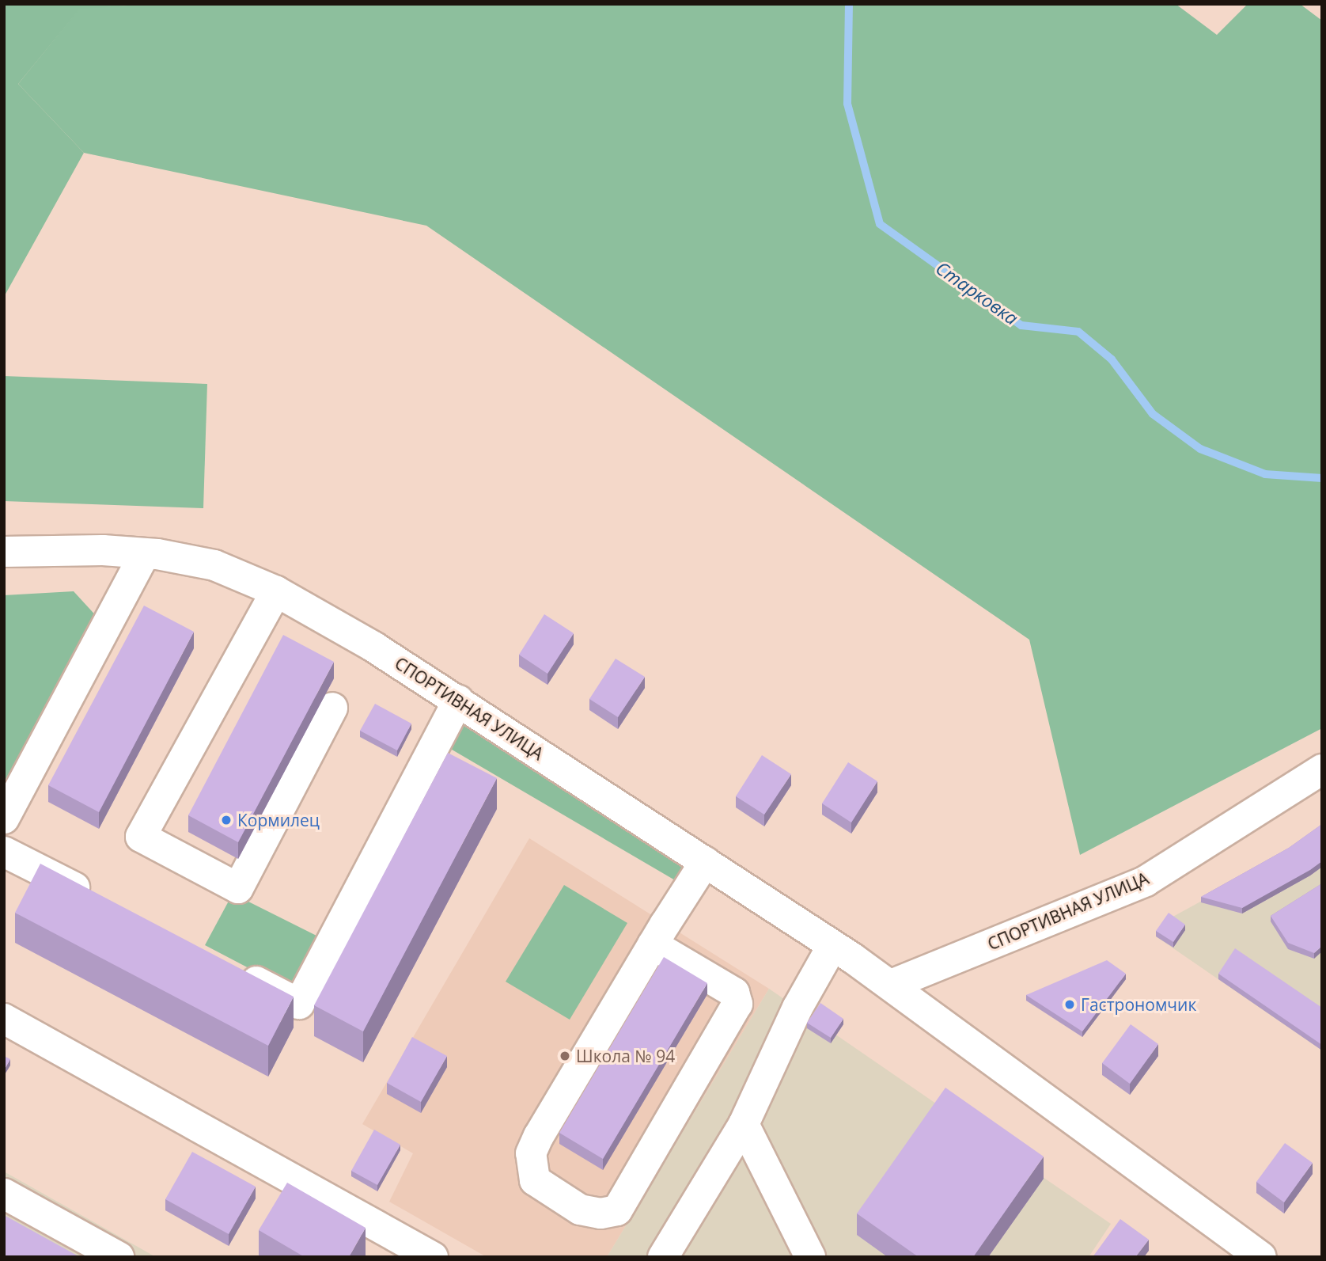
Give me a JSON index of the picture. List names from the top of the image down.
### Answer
{
  "streets": {
    "street": ["СПОРТИВНАЯ УЛИЦА"]
  },
  "water": ["Старковка"],
  "places": ["Кормилец", "Гастрономчик", "Школа № 94"]
}
